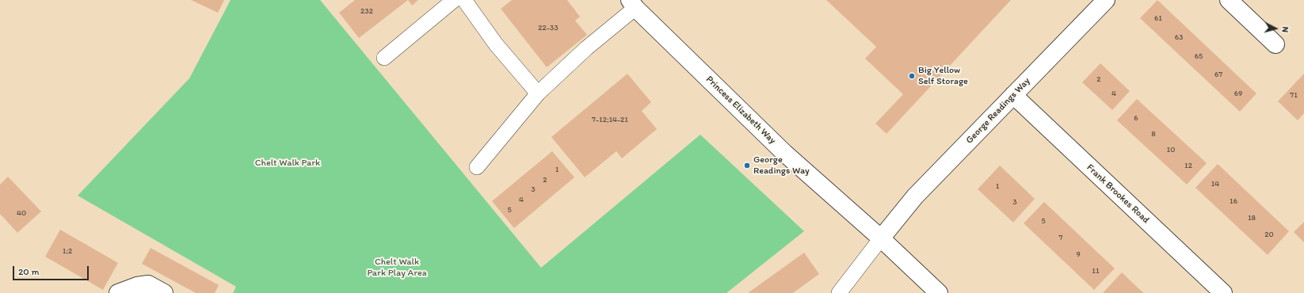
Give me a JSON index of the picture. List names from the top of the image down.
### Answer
{
  "streets": {
    "street": ["Princess Elizabeth Way", "George Readings Way", "Frank Brookes Road"]
  },
  "crossings": [
    ["Princess Elizabeth Way", "George Readings Way"],
    ["George Readings Way", "Frank Brookes Road"]
  ],
  "parks": ["Chelt Walk Park", "Chelt Walk Park Play Area"],
  "places": ["Big Yellow Self Storage", "George Readings Way"],
  "house_numbers": [
    "232",
    "61",
    "22-33",
    "63",
    "65",
    "67",
    "2",
    "4",
    "69",
    "71",
    "6",
    "7-12;14-21",
    "8",
    "10",
    "12",
    "1",
    "2",
    "14",
    "1",
    "3",
    "4",
    "16",
    "3",
    "5",
    "40",
    "18",
    "5",
    "20",
    "7",
    "1;2",
    "9",
    "11"
  ],
  "scale_bar": "20 m",
  "north": "right"
}
